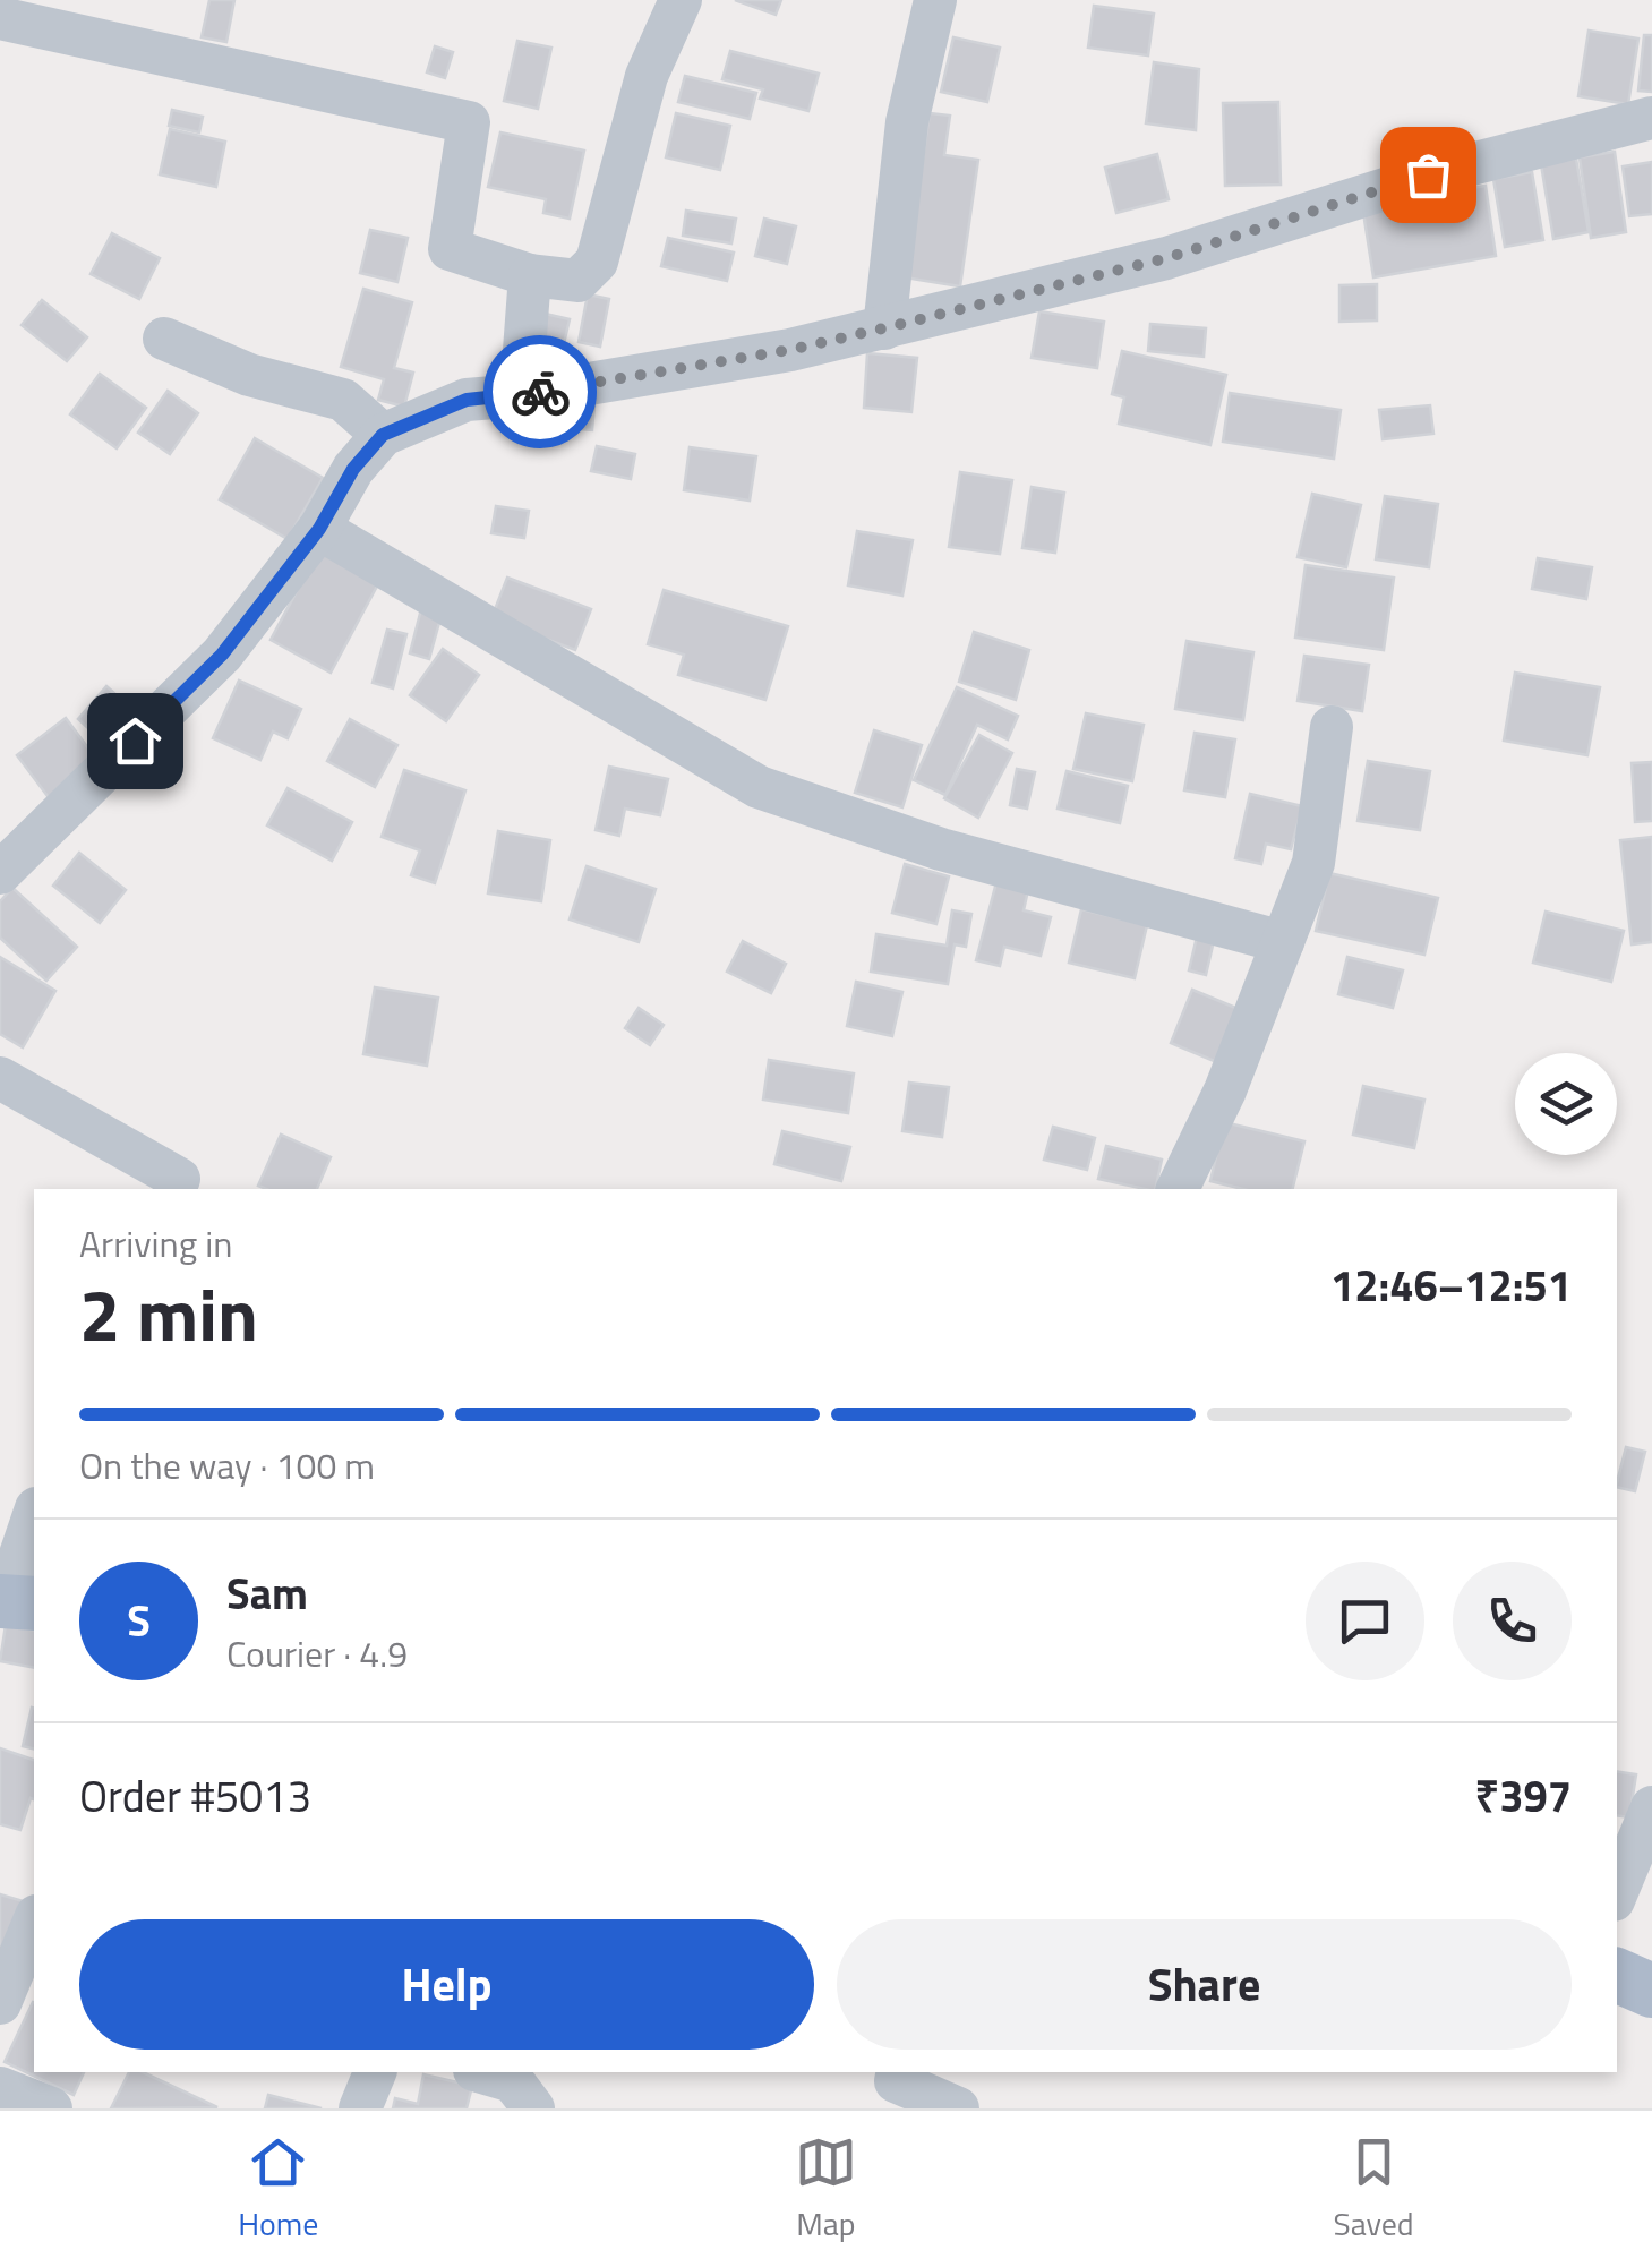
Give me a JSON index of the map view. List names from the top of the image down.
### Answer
{
  "page": {
    "heading": ["2 min", "Arriving in", "12:46–12:51"],
    "panel": [
      "Sam",
      "Courier · 4.9",
      "Order #5013",
      "₹397"
    ],
    "bar": "On the way · 100 m",
    "round": "S",
    "buttons": ["Help", "Share"],
    "tabs": ["Home", "Map", "Saved"]
  }
}
